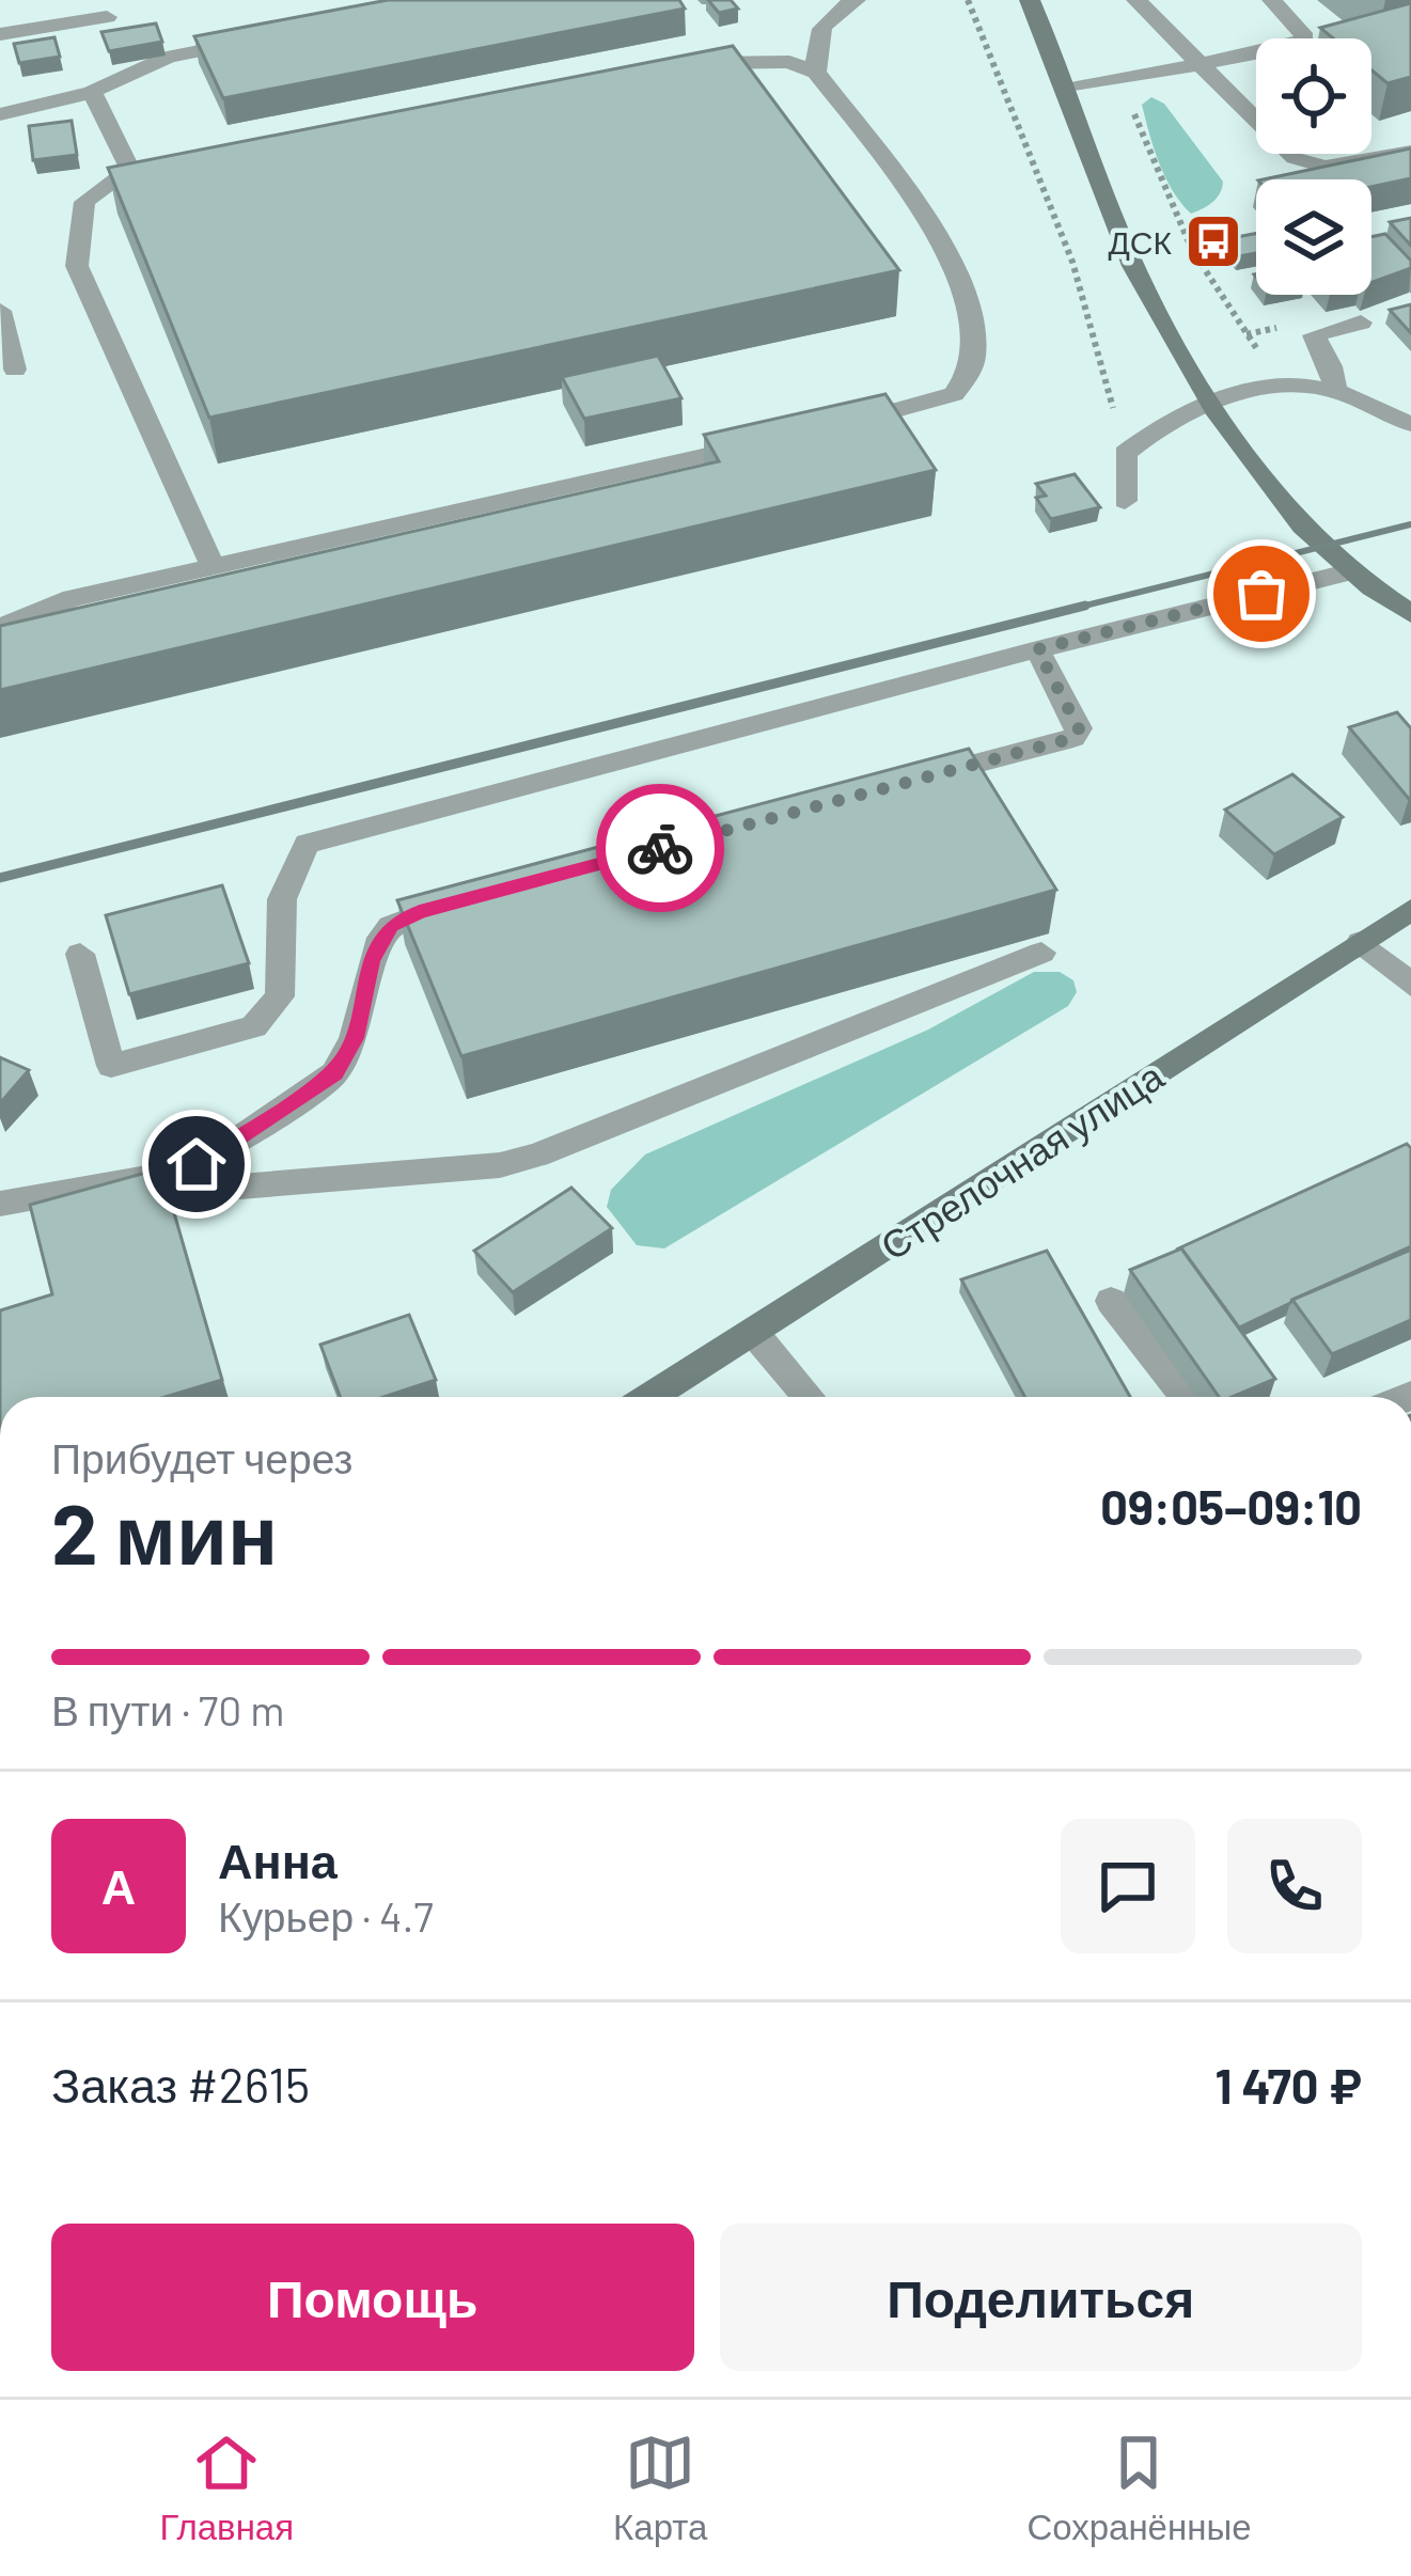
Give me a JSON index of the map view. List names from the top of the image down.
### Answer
{
  "streets": {
    "main road": ["Стрелочная улица"]
  },
  "places": {
    "bus stop": ["ДСК"]
  },
  "page": {
    "heading": ["2 мин", "Прибудет через", "09:05–09:10"],
    "panel": [
      "Анна",
      "Курьер · 4.7",
      "Заказ #2615",
      "1 470 ₽"
    ],
    "bar": "В пути · 70 m",
    "round": "А",
    "buttons": ["Помощь", "Поделиться"],
    "tabs": ["Главная", "Карта", "Сохранённые"]
  }
}
